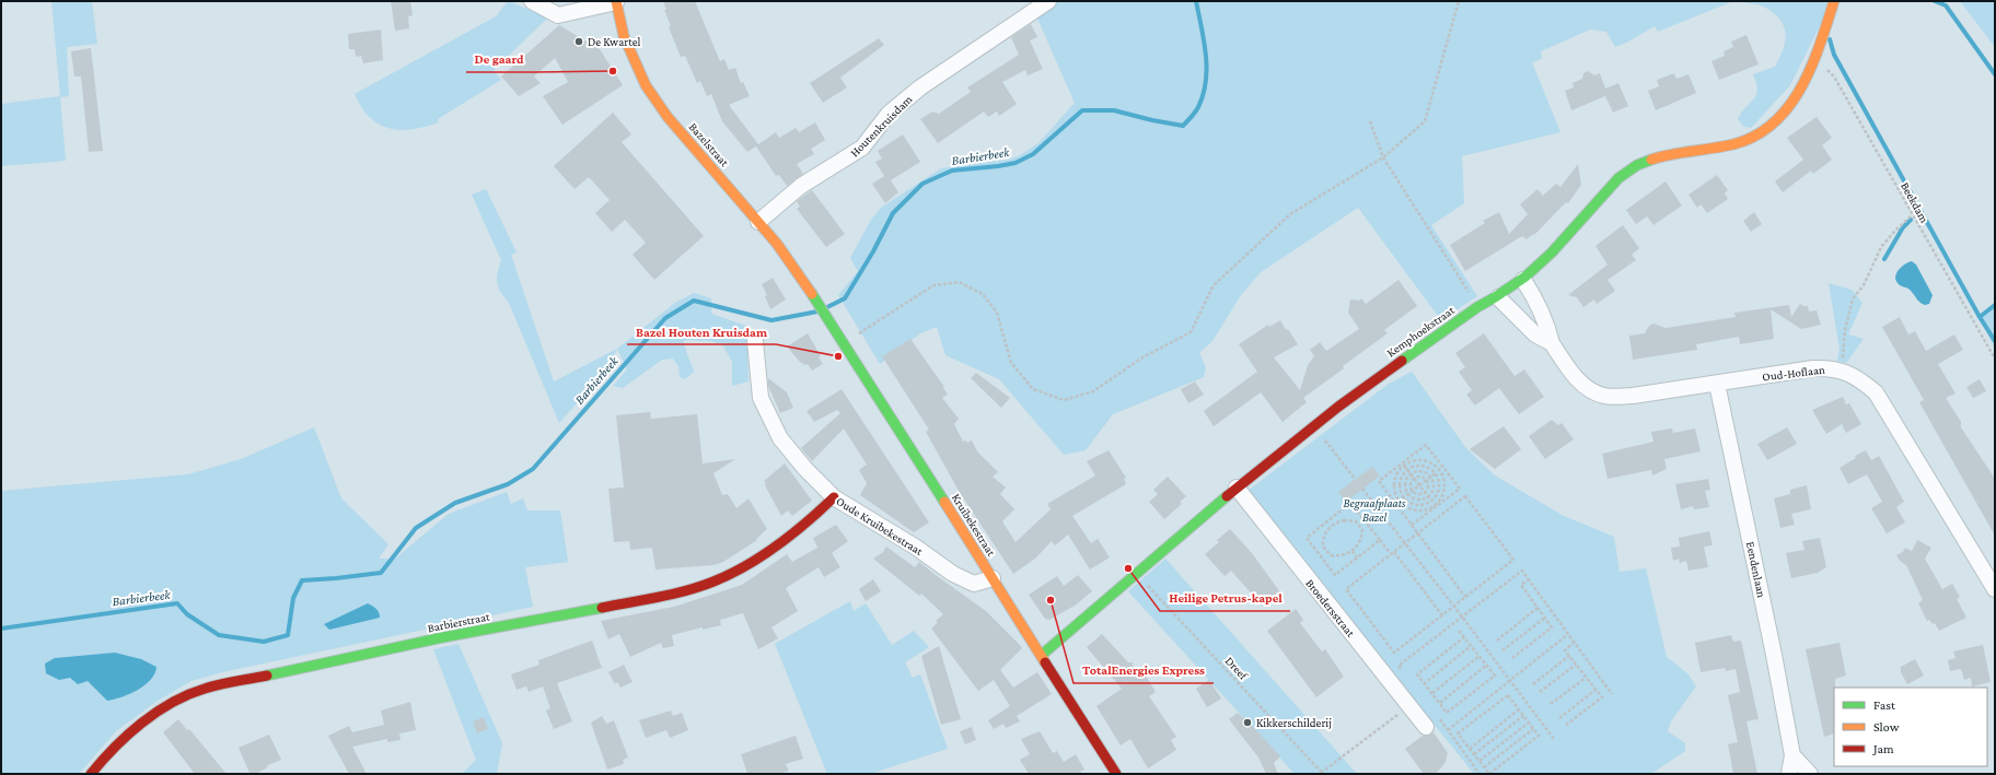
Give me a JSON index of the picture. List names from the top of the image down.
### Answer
{
  "streets": {
    "street": [
      "Houtenkruisdam",
      "Bazelstraat",
      "Kemphoekstraat",
      "Oud-Hoflaan",
      "Kruibekestraat",
      "Oude Kruibekestraat",
      "Eendenlaan",
      "Broedersstraat",
      "Barbierstraat"
    ],
    "path": ["Beekdam", "Dreef"]
  },
  "crossings": [
    ["Houtenkruisdam", "Bazelstraat"],
    ["Bazelstraat", "Kruibekestraat"],
    ["Beekdam", "Kemphoekstraat"],
    ["Kemphoekstraat", "Oud-Hoflaan"],
    ["Kemphoekstraat", "Kruibekestraat"],
    ["Kemphoekstraat", "Broedersstraat"],
    ["Kemphoekstraat", "Dreef"],
    ["Oud-Hoflaan", "Eendenlaan"],
    ["Kruibekestraat", "Oude Kruibekestraat"],
    ["Oude Kruibekestraat", "Barbierstraat"]
  ],
  "water": ["Barbierbeek"],
  "parks": ["Begraafplaats Bazel"],
  "places": [
    "De Kwartel",
    "De gaard",
    "Bazel Houten Kruisdam",
    "Heilige Petrus-kapel",
    "TotalEnergies Express",
    "Kikkerschilderij"
  ],
  "legend": ["Fast", "Slow", "Jam"]
}
